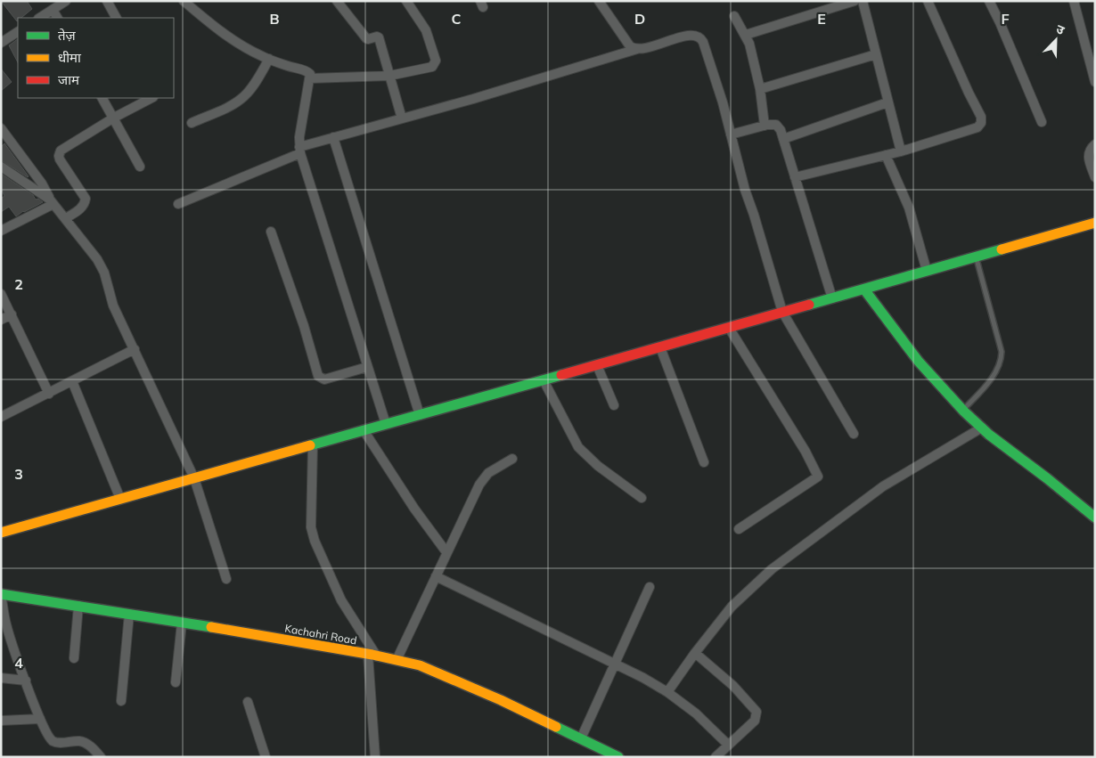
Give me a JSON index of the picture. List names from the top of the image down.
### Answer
{
  "streets": {
    "main road": ["Kachahri Road"]
  },
  "legend": ["तेज़", "धीमा", "जाम"],
  "north": "top right",
  "grid": {
    "columns": [
      "B",
      "C",
      "D",
      "E",
      "F"
    ],
    "rows": ["2", "3", "4"]
  }
}
